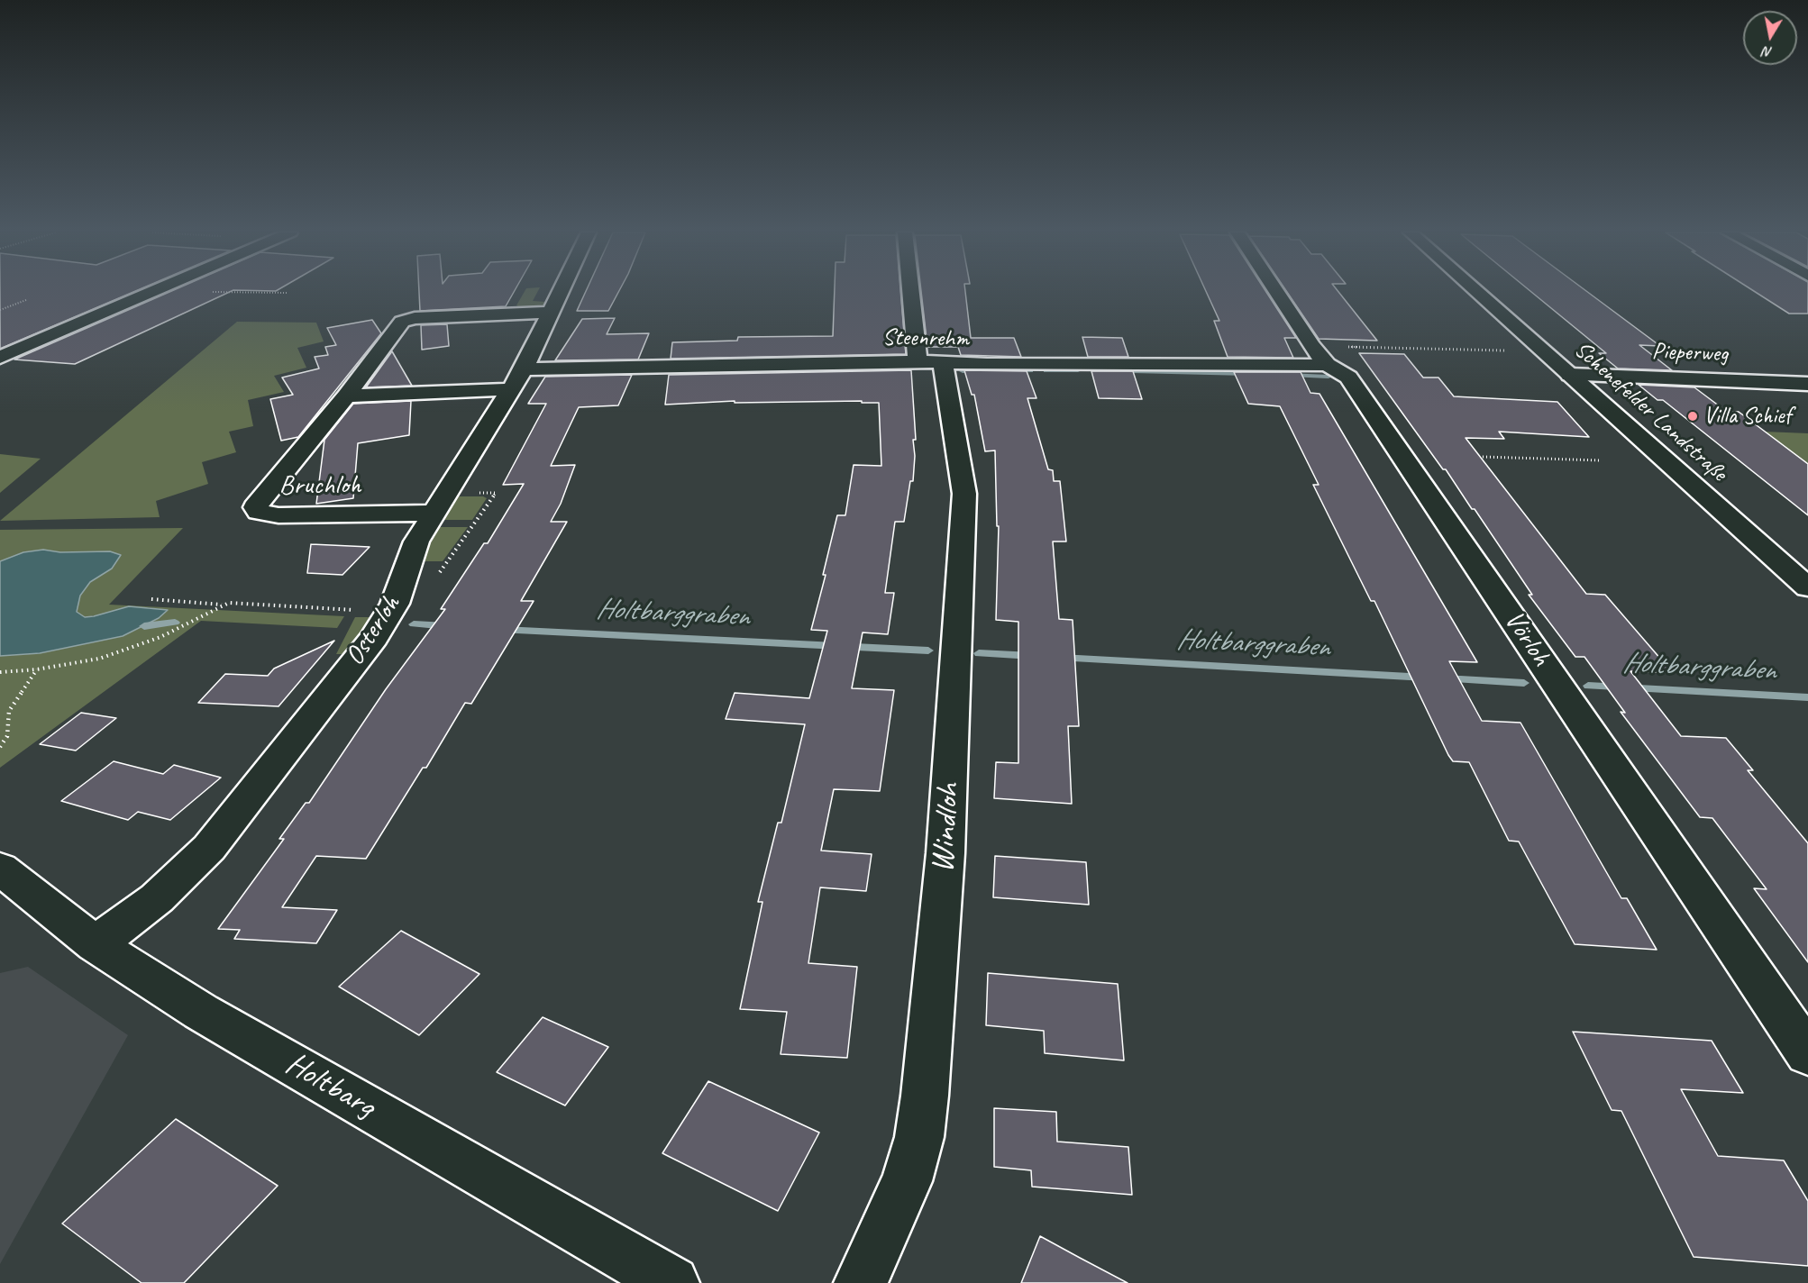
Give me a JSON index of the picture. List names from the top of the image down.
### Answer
{
  "streets": {
    "street": [
      "Steenrehm",
      "Pieperweg",
      "Schenefelder Landstraße",
      "Bruchloh",
      "Osterloh",
      "Vörloh",
      "Windloh",
      "Holtbarg"
    ]
  },
  "crossings": [
    ["Steenrehm", "Osterloh"],
    ["Steenrehm", "Vörloh"],
    ["Steenrehm", "Windloh"],
    ["Pieperweg", "Schenefelder Landstraße"],
    ["Bruchloh", "Osterloh"],
    ["Osterloh", "Holtbarg"]
  ],
  "water": ["Holtbarggraben"],
  "places": ["Villa Schief"],
  "north": "bottom"
}
